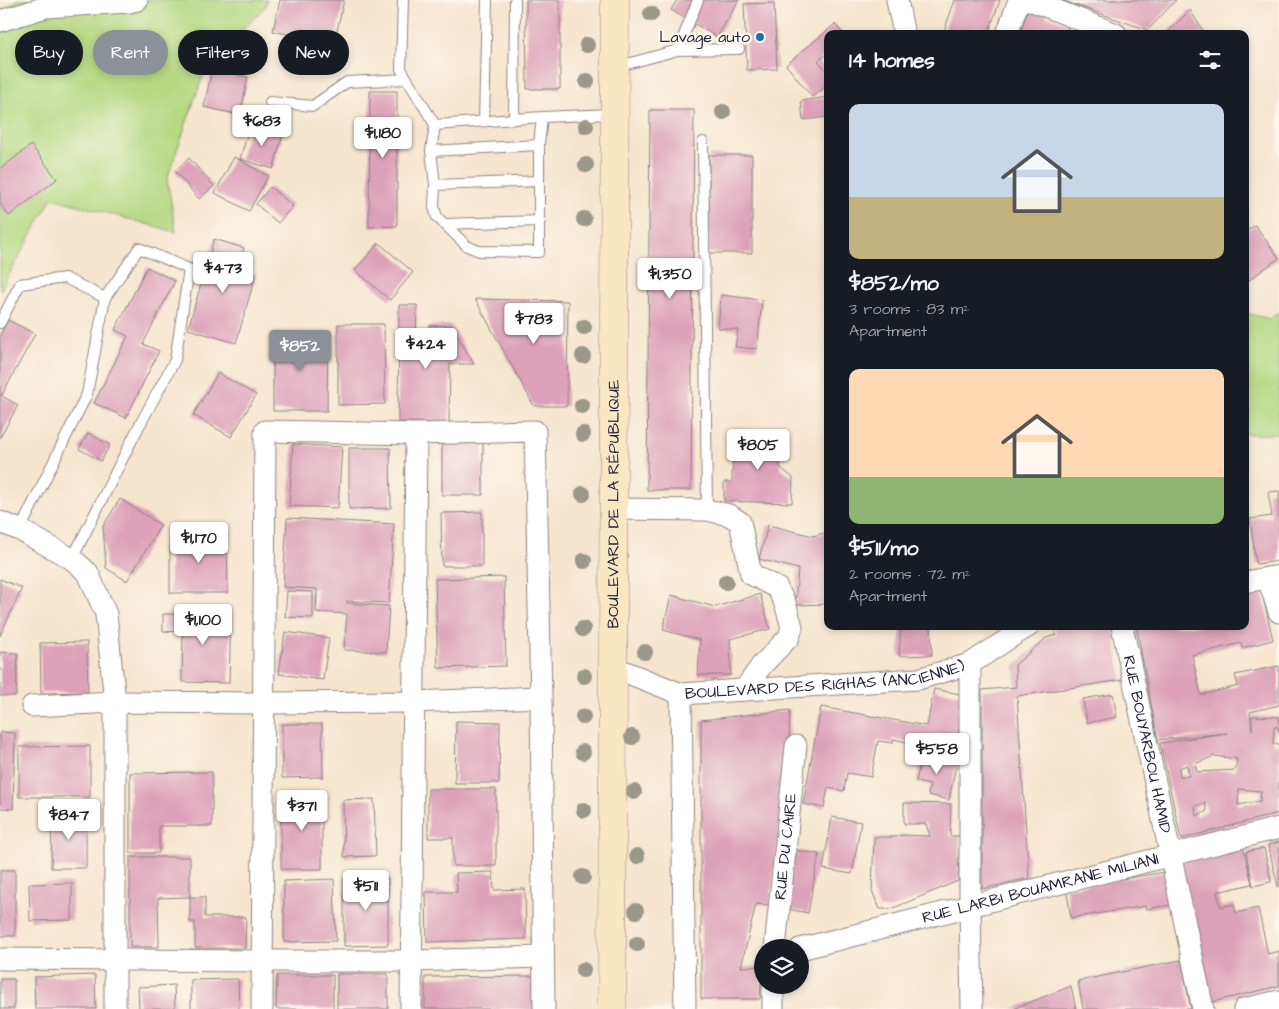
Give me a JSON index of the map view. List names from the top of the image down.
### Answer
{
  "streets": {
    "main road": ["BOULEVARD DE LA RÉPUBLIQUE"],
    "street": [
      "BOULEVARD DES RIGHAS (ANCIENNE)",
      "RUE BOUYARBOU HAMID",
      "RUE DU CAIRE",
      "RUE LARBI BOUAMRANE MILIANI"
    ]
  },
  "crossings": [
    ["BOULEVARD DE LA RÉPUBLIQUE", "BOULEVARD DES RIGHAS (ANCIENNE)"],
    ["RUE BOUYARBOU HAMID", "RUE LARBI BOUAMRANE MILIANI"]
  ],
  "places": ["Lavage auto"],
  "page": {
    "chip": [
      "Buy",
      "Rent",
      "Filters",
      "New"
    ],
    "heading": "14 homes",
    "list": [
      {
        "name": "$852/mo",
        "note": "3 rooms · 83 m² · Apartment"
      },
      {
        "name": "$511/mo",
        "note": "2 rooms · 72 m² · Apartment"
      }
    ],
    "price": [
      "$683",
      "$1,180",
      "$473",
      "$1,350",
      "$783",
      "$424",
      "$852",
      "$805",
      "$1,170",
      "$1,100",
      "$558",
      "$371",
      "$847",
      "$511"
    ]
  }
}
